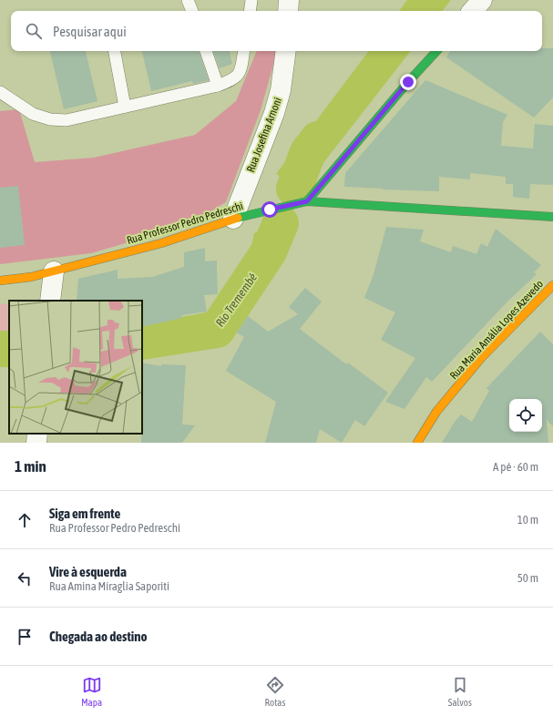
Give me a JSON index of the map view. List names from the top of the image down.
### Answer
{
  "streets": {
    "street": ["Rua Josefina Arnoni", "Rua Professor Pedro Pedreschi", "Rua Maria Amália Lopes Azevedo"]
  },
  "crossings": [
    ["Rua Josefina Arnoni", "Rua Professor Pedro Pedreschi"]
  ],
  "water": ["Rio Tremembé"],
  "page": {
    "search": "Pesquisar aqui",
    "heading": ["1 min", "A pé · 60 m"],
    "list": [
      ["Siga em frente", "Rua Professor Pedro Pedreschi", "10 m"],
      ["Vire à esquerda", "Rua Amina Miraglia Saporiti", "50 m"],
      "Chegada ao destino"
    ],
    "nav": ["Mapa", "Rotas", "Salvos"]
  }
}
